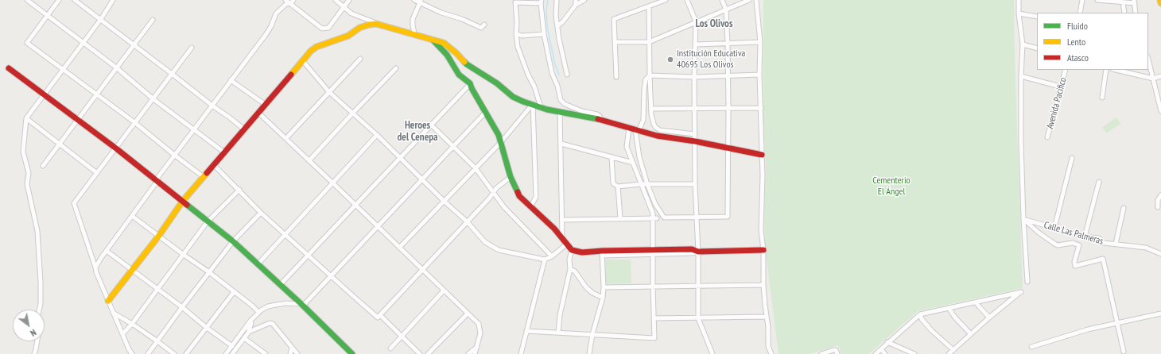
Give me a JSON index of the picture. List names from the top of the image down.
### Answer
{
  "streets": {
    "street": ["Avenida Pacífico", "Calle Las Palmeras"]
  },
  "districts": ["Los Olivos", "Heroes del Cenepa"],
  "parks": ["Cementerio El Ángel"],
  "places": ["Institución Educativa 40695 Los Olivos"],
  "legend": ["Fluido", "Lento", "Atasco"],
  "north": "bottom right"
}
